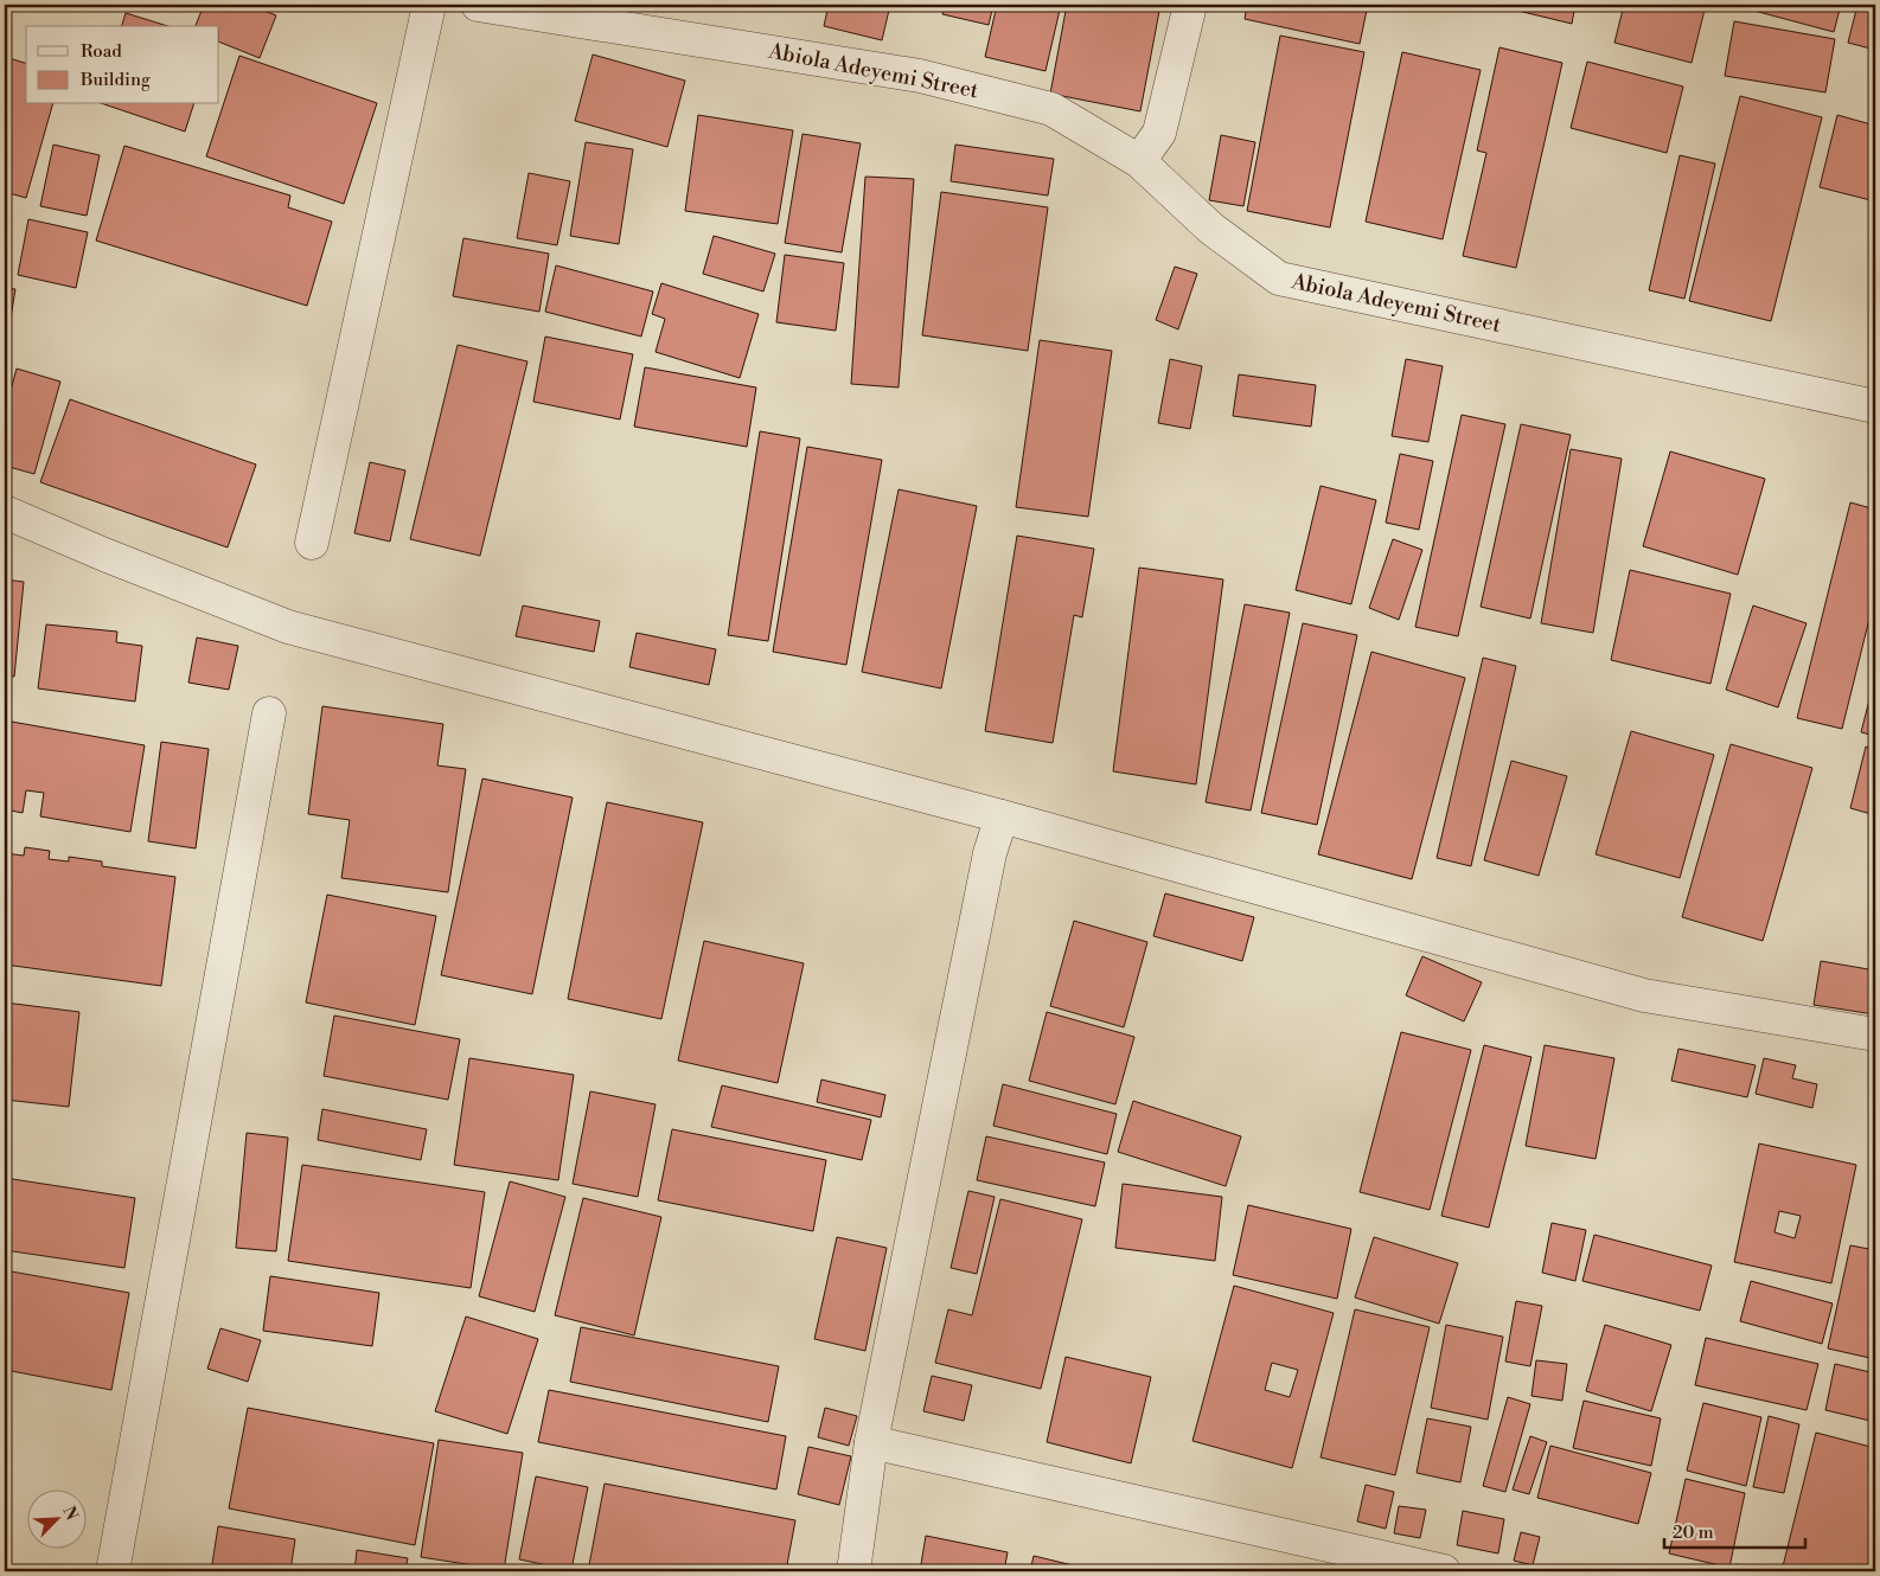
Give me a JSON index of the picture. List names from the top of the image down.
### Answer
{
  "streets": {
    "street": ["Abiola Adeyemi Street"]
  },
  "legend": ["Road", "Building"],
  "scale_bar": "20 m",
  "north": "top right"
}
